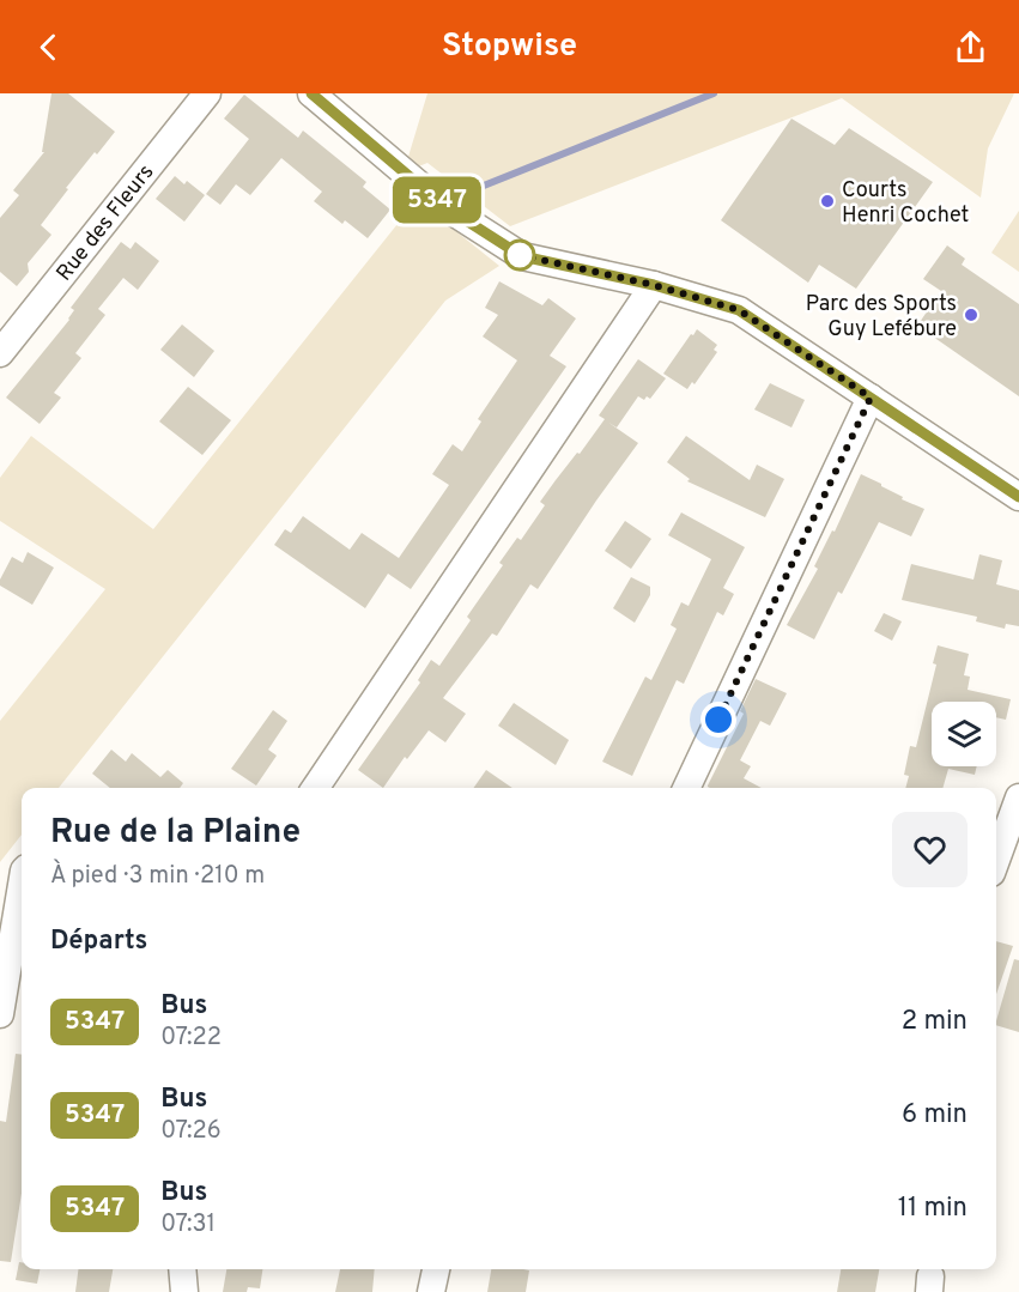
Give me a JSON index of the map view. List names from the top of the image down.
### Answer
{
  "streets": {
    "street": ["Rue des Fleurs"]
  },
  "places": ["Courts Henri Cochet", "Parc des Sports Guy Lefébure"],
  "lines": ["bus line 5347"],
  "page": {
    "header": "Stopwise",
    "on_map": "5347",
    "heading": [
      ["Rue de la Plaine", "À pied · 3 min · 210 m"],
      "Départs"
    ],
    "list": [
      {
        "mark": "5347",
        "name": "Bus",
        "note": "07:22",
        "value": "2 min"
      },
      {
        "mark": "5347",
        "name": "Bus",
        "note": "07:26",
        "value": "6 min"
      },
      {
        "mark": "5347",
        "name": "Bus",
        "note": "07:31",
        "value": "11 min"
      }
    ]
  }
}
